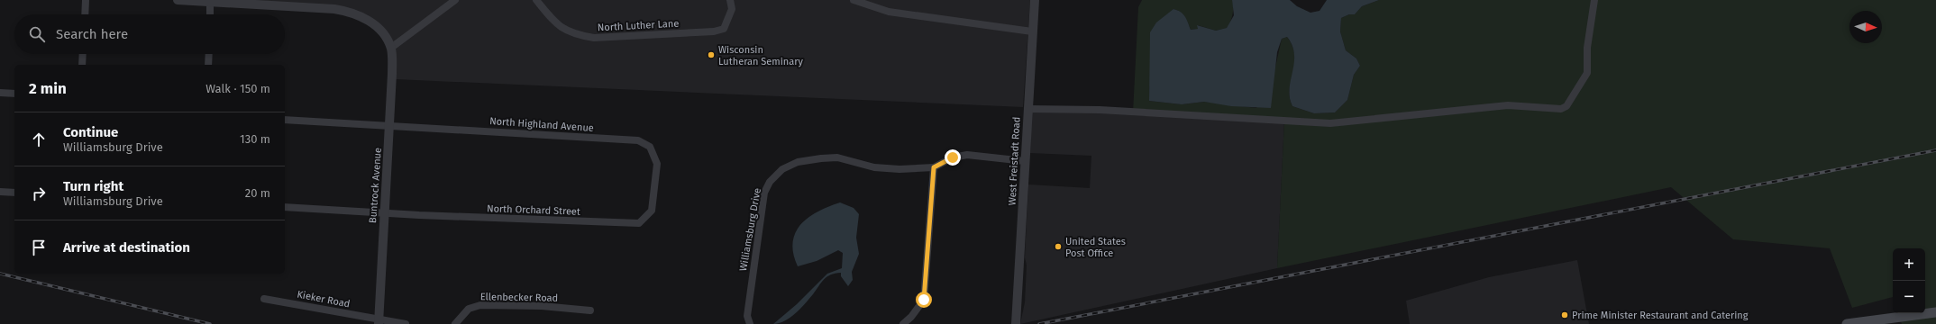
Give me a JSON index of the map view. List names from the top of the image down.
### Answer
{
  "streets": {
    "street": [
      "North Luther Lane",
      "North Highland Avenue",
      "West Freistadt Road",
      "Buntrock Avenue",
      "North Orchard Street",
      "Williamsburg Drive",
      "Ellenbecker Road",
      "Kieker Road"
    ]
  },
  "crossings": [
    ["North Highland Avenue", "Buntrock Avenue"],
    ["North Highland Avenue", "North Orchard Street"],
    ["West Freistadt Road", "Williamsburg Drive"],
    ["Buntrock Avenue", "North Orchard Street"],
    ["Buntrock Avenue", "Kieker Road"]
  ],
  "places": ["Wisconsin Lutheran Seminary", "United States Post Office", "Prime Minister Restaurant and Catering"],
  "north": "right",
  "page": {
    "search": "Search here",
    "heading": ["2 min", "Walk · 150 m"],
    "list": [
      ["Continue", "Williamsburg Drive", "130 m"],
      ["Turn right", "Williamsburg Drive", "20 m"],
      "Arrive at destination"
    ],
    "map_buttons": ["+", "−"]
  }
}
